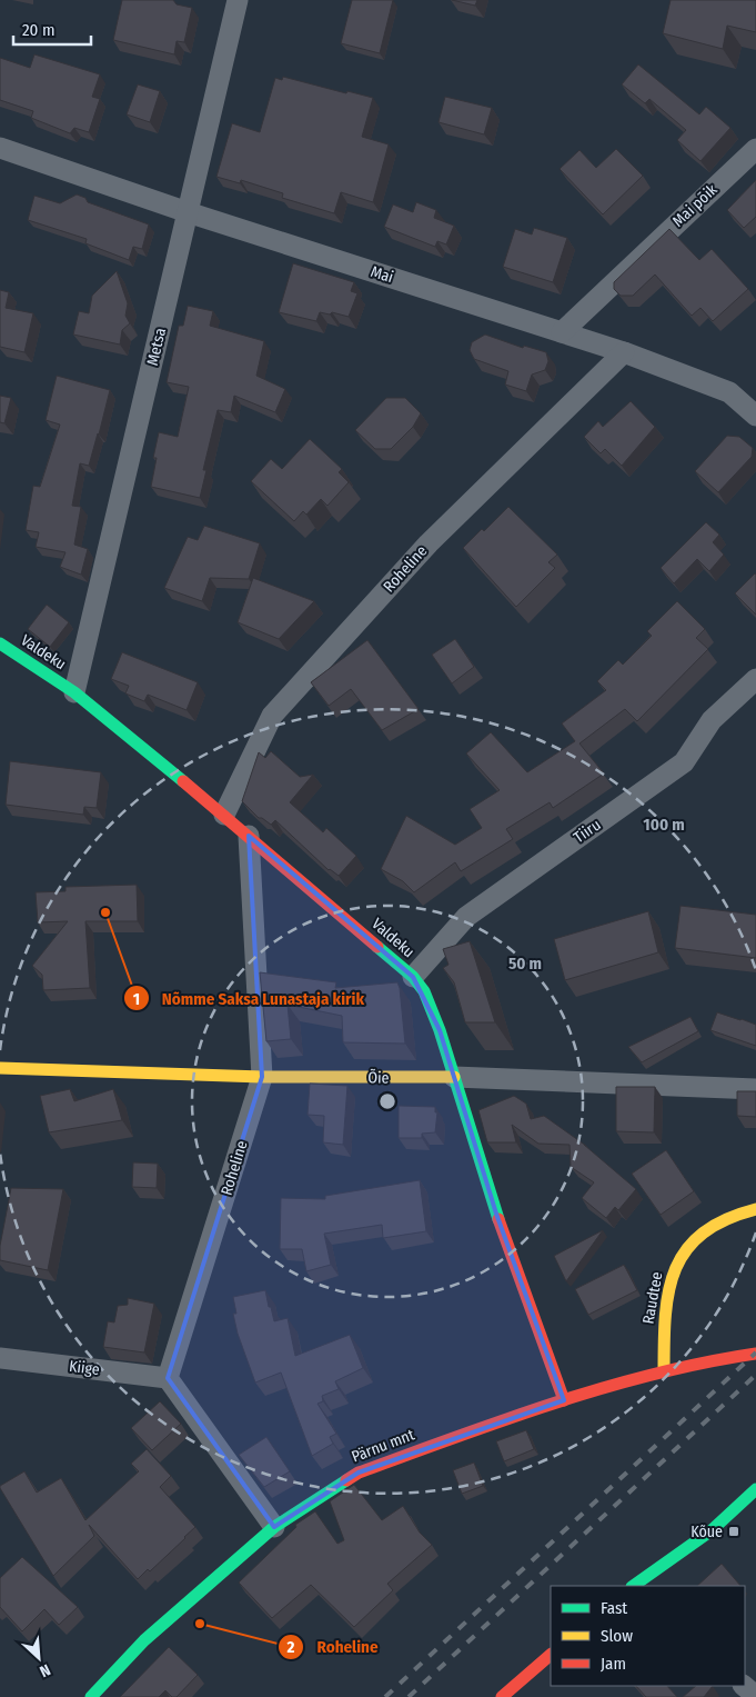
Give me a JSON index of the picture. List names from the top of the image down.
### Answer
{
  "streets": {
    "street": [
      "Mai põik",
      "Mai",
      "Metsa",
      "Roheline",
      "Valdeku",
      "Tiiru",
      "Õie",
      "Raudtee",
      "Kiige",
      "Pärnu mnt"
    ]
  },
  "crossings": [
    ["Mai põik", "Mai"],
    ["Mai", "Metsa"],
    ["Mai", "Roheline"],
    ["Metsa", "Valdeku"],
    ["Roheline", "Valdeku"],
    ["Roheline", "Õie"],
    ["Roheline", "Kiige"],
    ["Valdeku", "Tiiru"],
    ["Valdeku", "Õie"],
    ["Valdeku", "Pärnu mnt"],
    ["Raudtee", "Pärnu mnt"]
  ],
  "places": {
    "other": ["Nõmme Saksa Lunastaja kirik", "Roheline"],
    "transit": ["Kõue"]
  },
  "legend": ["Fast", "Slow", "Jam"],
  "scale_bar": "20 m",
  "north": "bottom right",
  "rings": ["100 m", "50 m"]
}
